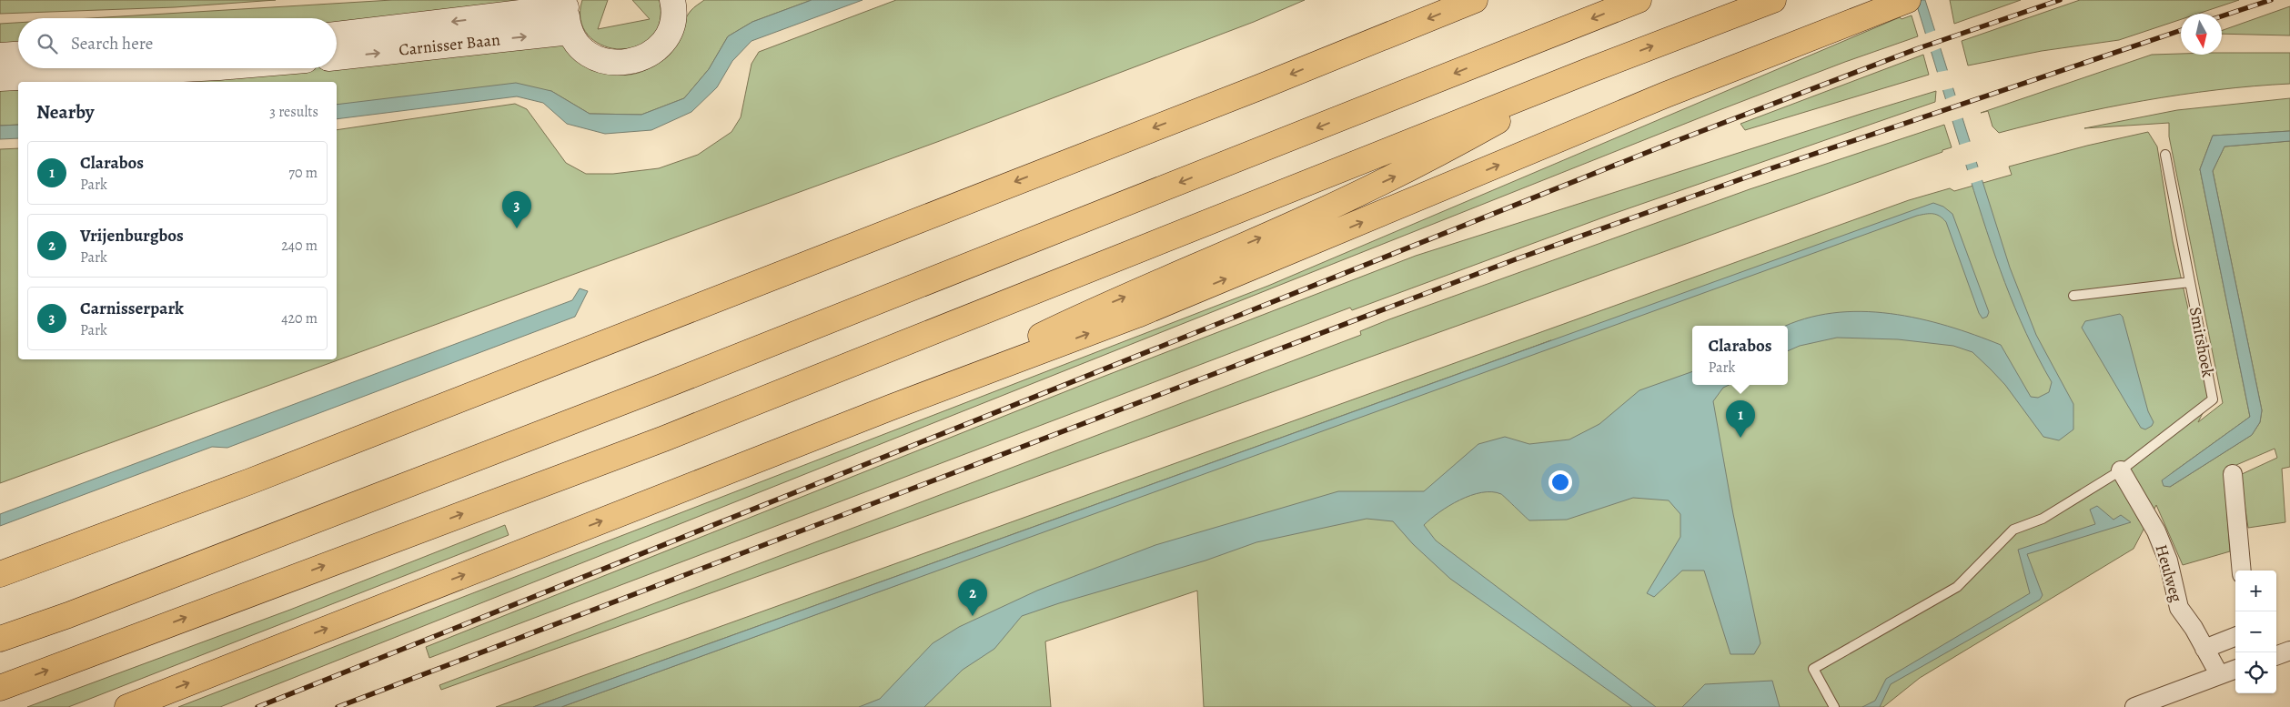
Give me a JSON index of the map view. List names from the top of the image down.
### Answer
{
  "streets": {
    "main road": ["Carnisser Baan"],
    "street": ["Heulweg"],
    "lane": ["Smitshoek"]
  },
  "crossings": [
    ["Smitshoek", "Heulweg"]
  ],
  "north": "bottom",
  "page": {
    "search": "Search here",
    "heading": ["Nearby", "3 results"],
    "list": [
      {
        "mark": "1",
        "name": "Clarabos",
        "note": "Park",
        "value": "70 m"
      },
      {
        "mark": "2",
        "name": "Vrijenburgbos",
        "note": "Park",
        "value": "240 m"
      },
      {
        "mark": "3",
        "name": "Carnisserpark",
        "note": "Park",
        "value": "420 m"
      }
    ],
    "pins": ["3", "1", "2"],
    "popup": ["Clarabos", "Park"],
    "map_buttons": ["+", "−"]
  }
}
